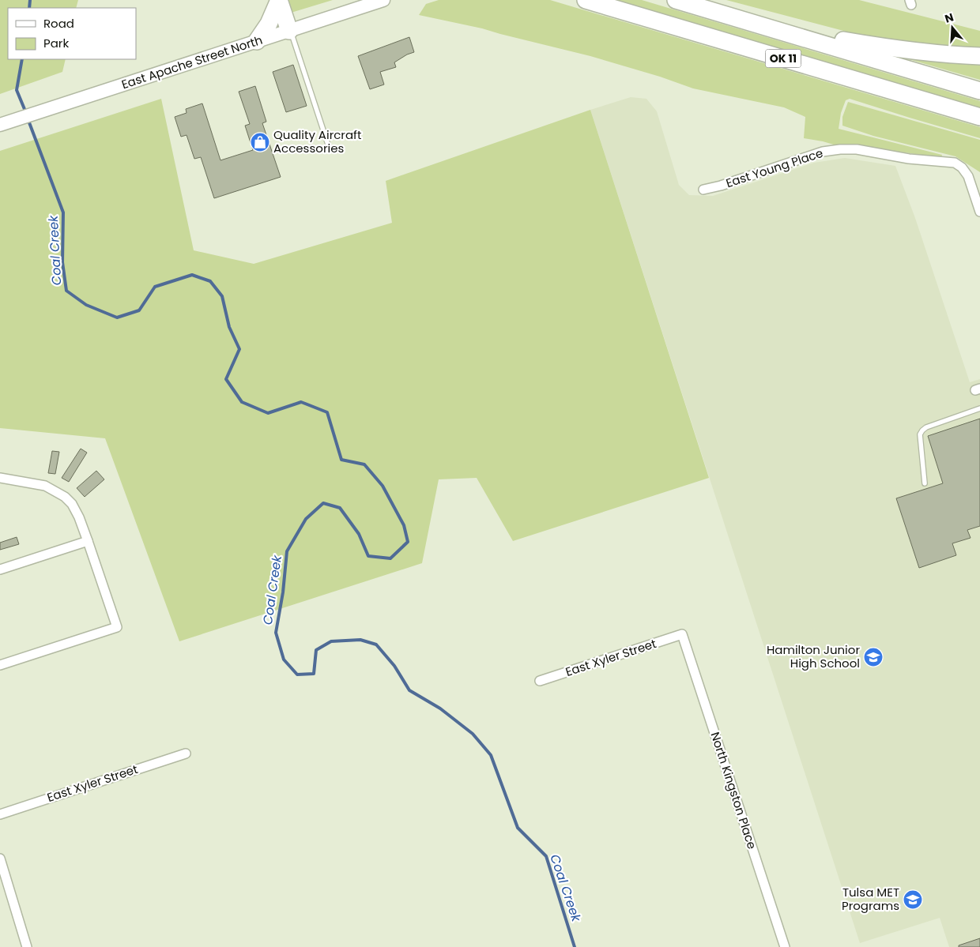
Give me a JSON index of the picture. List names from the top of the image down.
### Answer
{
  "streets": {
    "highway": ["OK 11"],
    "main road": ["East Apache Street North"],
    "street": ["East Young Place", "East Xyler Street", "North Kingston Place"]
  },
  "crossings": [
    ["East Xyler Street", "North Kingston Place"]
  ],
  "water": ["Coal Creek"],
  "places": {
    "shop": ["Quality Aircraft Accessories"],
    "school or university": ["Hamilton Junior High School", "Tulsa MET Programs"]
  },
  "legend": ["Road", "Park"],
  "north": "top"
}
